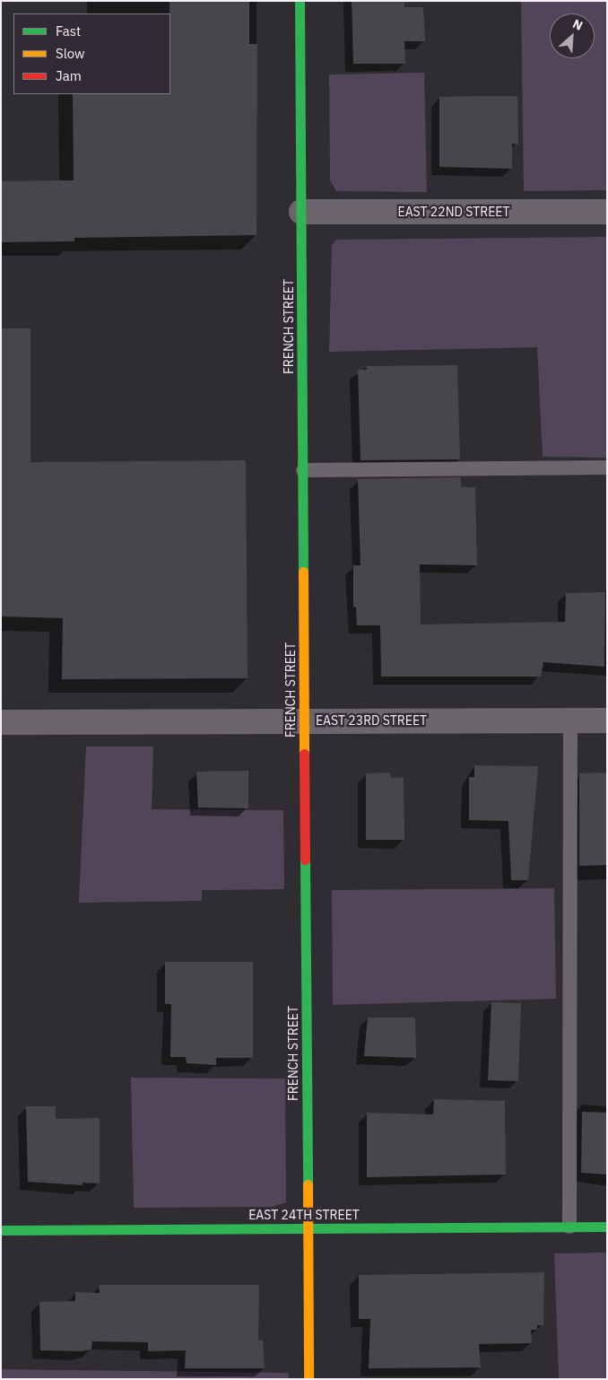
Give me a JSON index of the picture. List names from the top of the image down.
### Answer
{
  "streets": {
    "main road": ["FRENCH STREET", "EAST 24TH STREET"],
    "street": ["EAST 22ND STREET", "EAST 23RD STREET"]
  },
  "crossings": [
    ["EAST 22ND STREET", "FRENCH STREET"],
    ["FRENCH STREET", "EAST 23RD STREET"],
    ["FRENCH STREET", "EAST 24TH STREET"]
  ],
  "legend": ["Fast", "Slow", "Jam"],
  "north": "top right"
}
